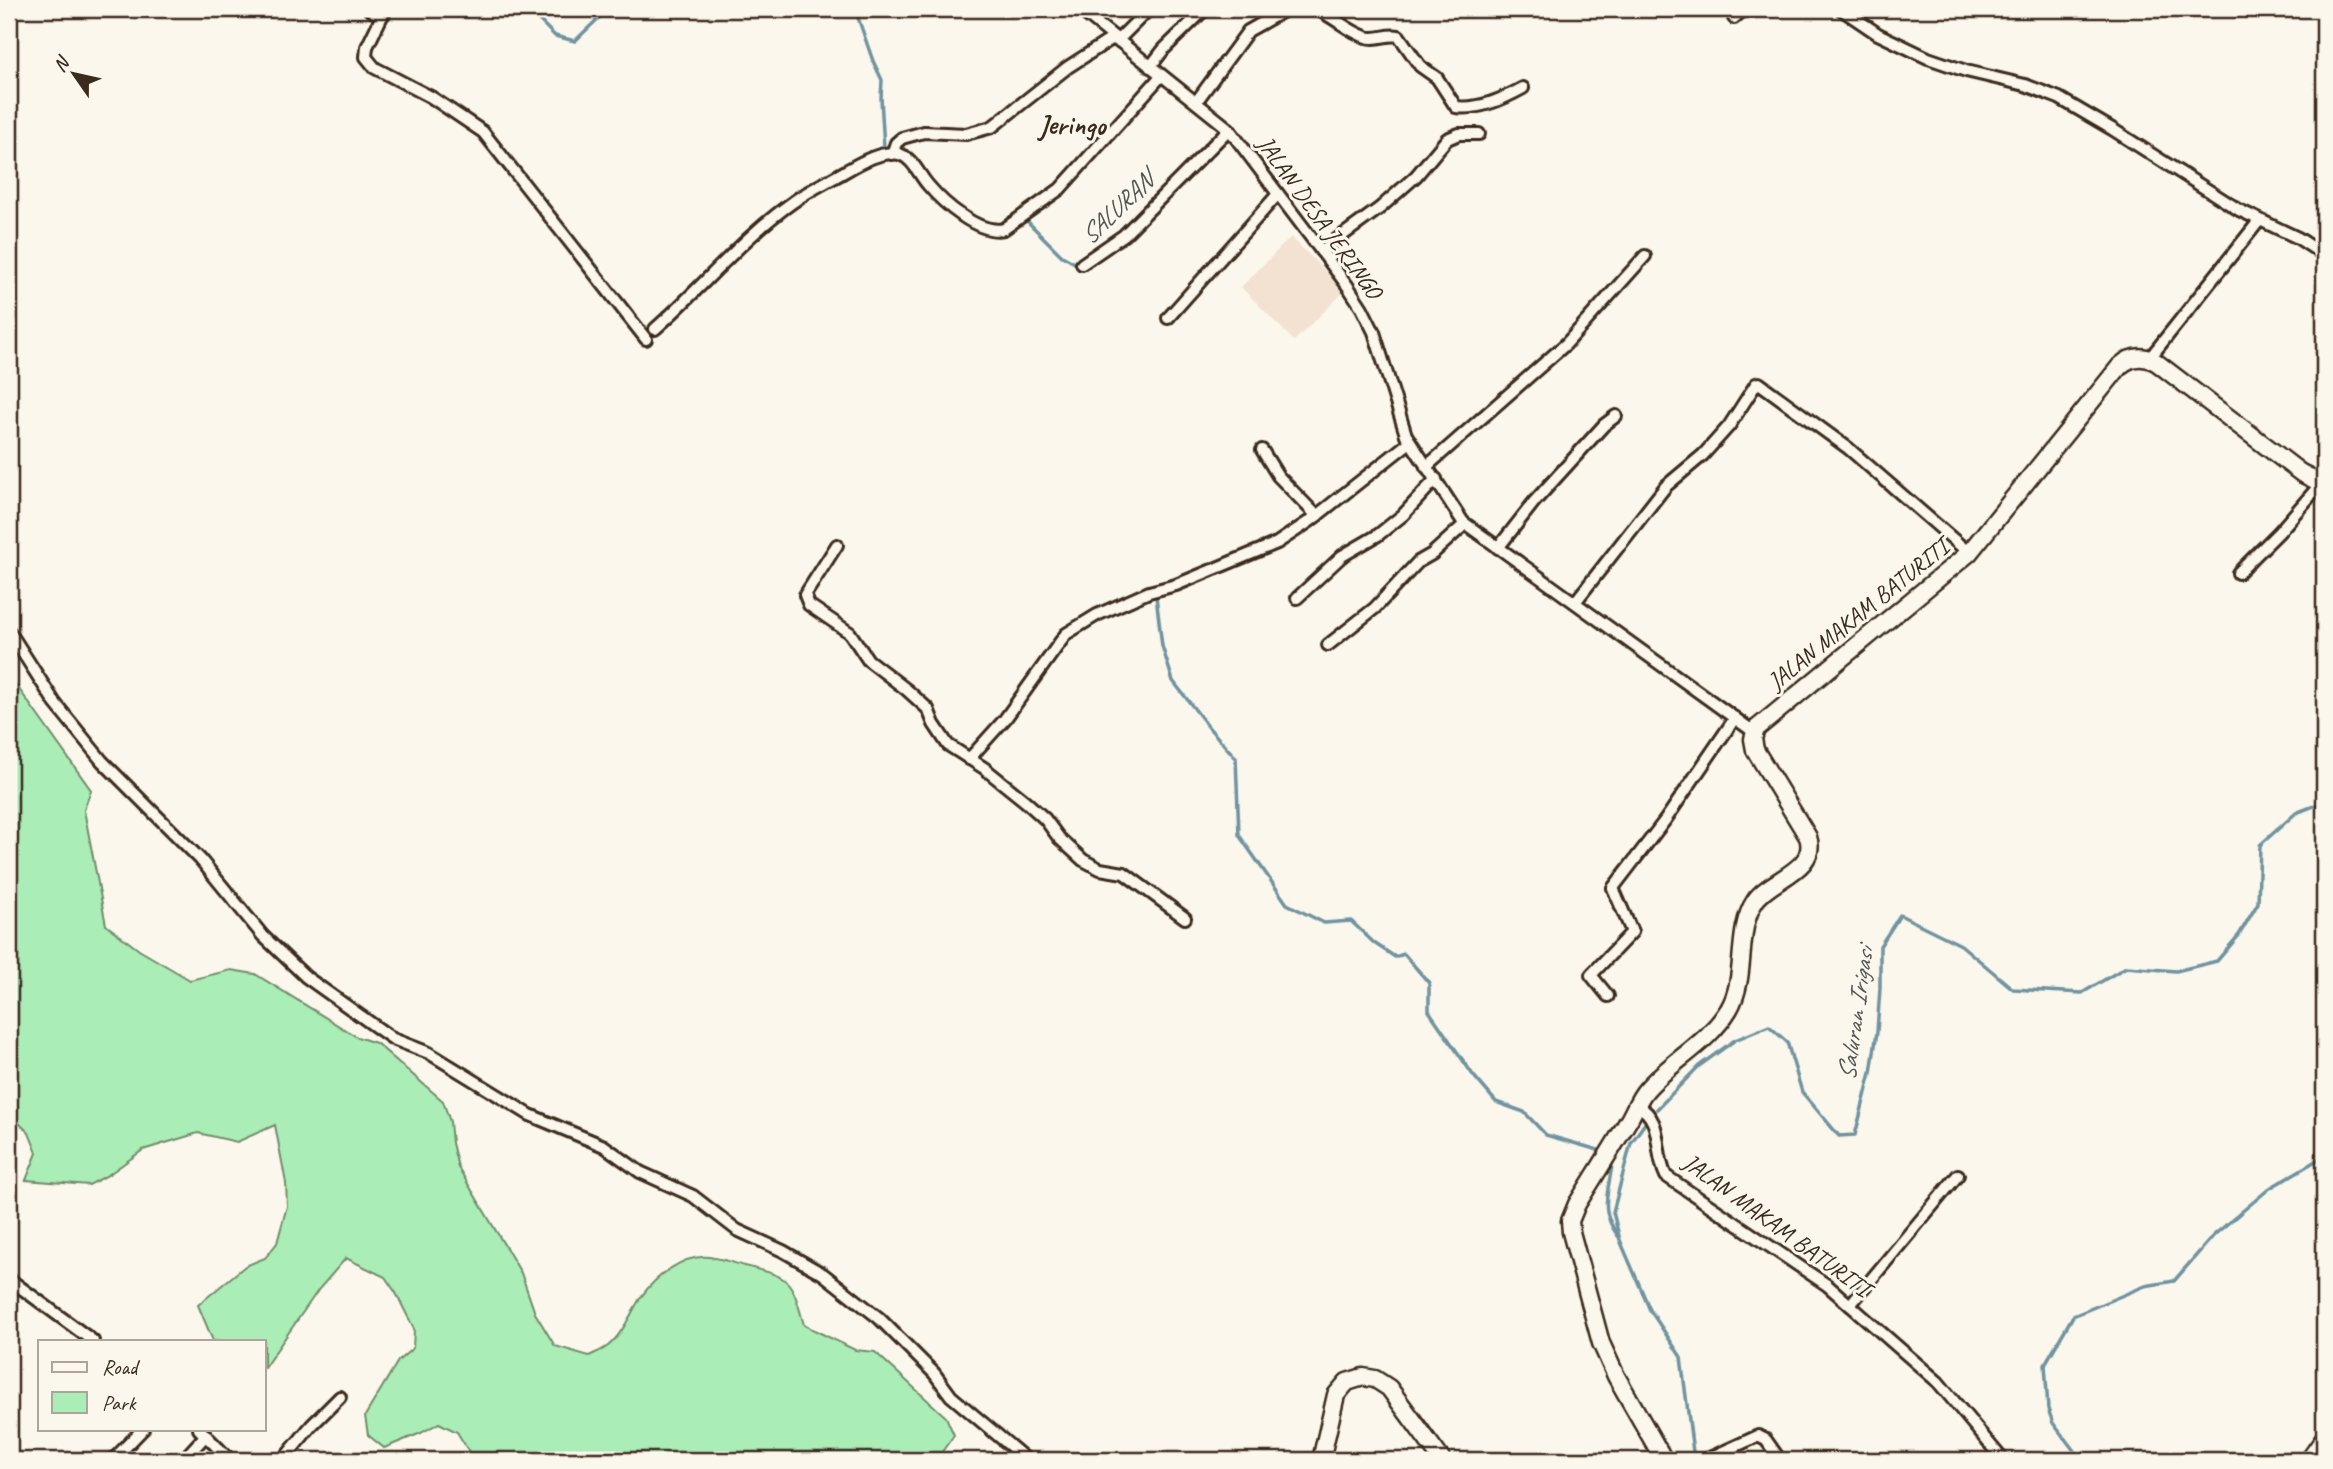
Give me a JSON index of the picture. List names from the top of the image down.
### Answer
{
  "streets": {
    "street": ["JALAN DESA JERINGO", "JALAN MAKAM BATURITI"]
  },
  "crossings": [
    ["JALAN DESA JERINGO", "JALAN MAKAM BATURITI"]
  ],
  "districts": ["Jeringo"],
  "water": ["SALURAN", "Saluran Irigasi"],
  "legend": ["Road", "Park"],
  "north": "top left"
}
